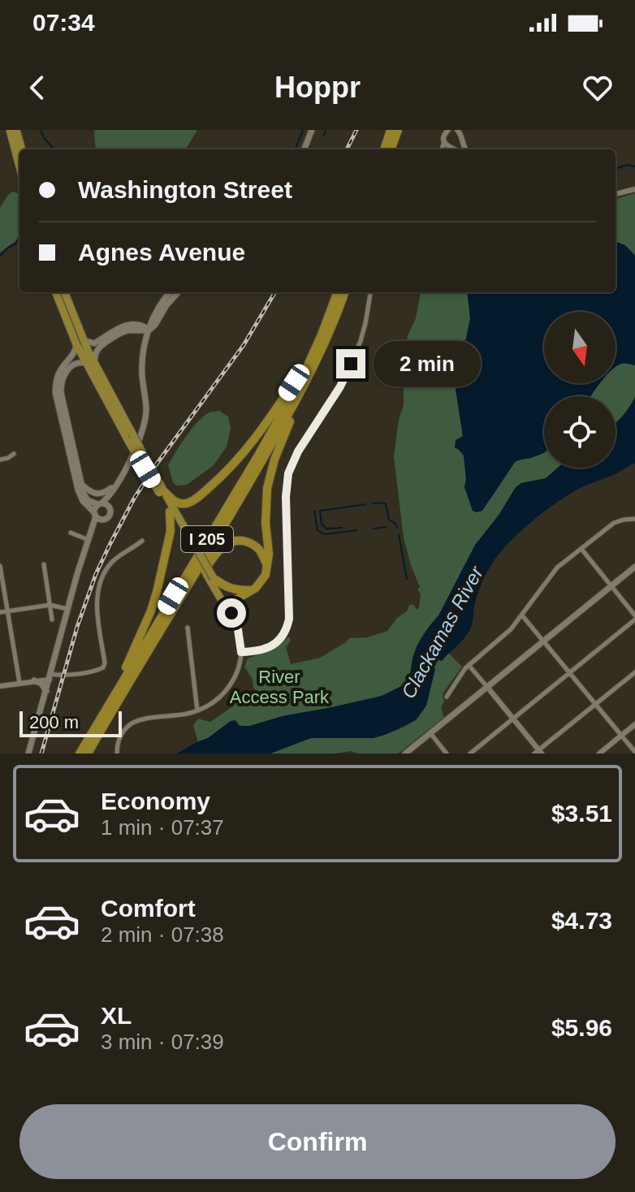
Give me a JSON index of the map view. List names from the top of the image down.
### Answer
{
  "streets": {
    "highway": ["I 205"]
  },
  "water": ["Clackamas River"],
  "parks": ["River Access Park"],
  "scale_bar": "200 m",
  "north": "bottom",
  "page": {
    "status": "07:34",
    "header": "Hoppr",
    "banner": ["Washington Street", "Agnes Avenue"],
    "bubble": "2 min",
    "scale": "200 m",
    "list": [
      {
        "name": "Economy",
        "note": "1 min · 07:37",
        "value": "$3.51"
      },
      {
        "name": "Comfort",
        "note": "2 min · 07:38",
        "value": "$4.73"
      },
      {
        "name": "XL",
        "note": "3 min · 07:39",
        "value": "$5.96"
      }
    ],
    "buttons": "Confirm"
  }
}
